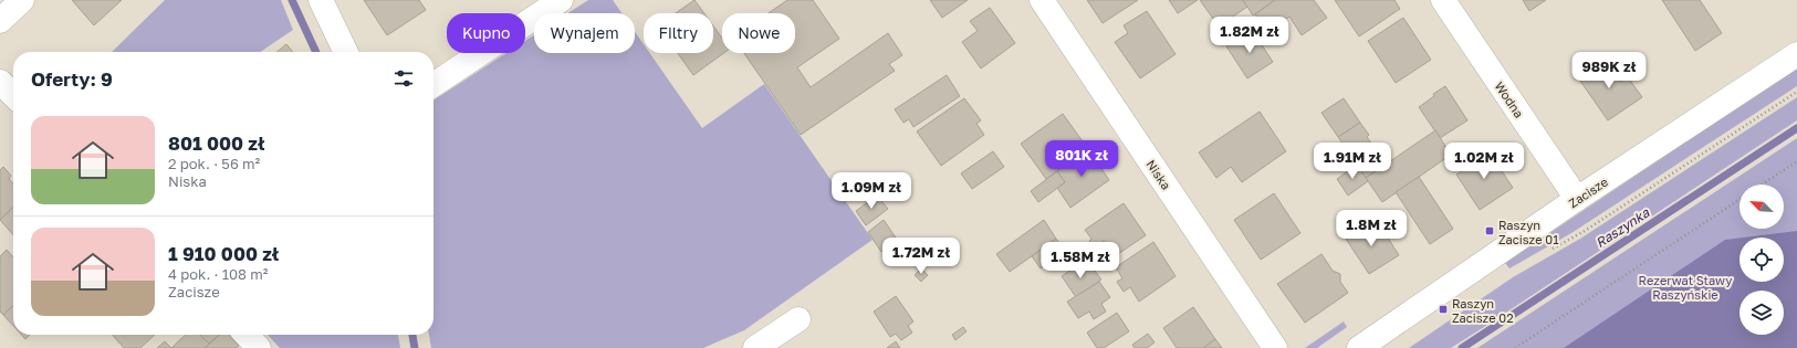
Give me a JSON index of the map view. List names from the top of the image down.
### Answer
{
  "streets": {
    "street": ["Wodna", "Niska", "Zacisze"]
  },
  "crossings": [
    ["Wodna", "Zacisze"]
  ],
  "water": ["Raszynka"],
  "parks": ["Rezerwat Stawy Raszyńskie"],
  "places": {
    "transit": ["Raszyn Zacisze 01", "Raszyn Zacisze 02"]
  },
  "north": "top left",
  "page": {
    "chip": [
      "Kupno",
      "Wynajem",
      "Filtry",
      "Nowe"
    ],
    "price": [
      "1.82M zł",
      "989K zł",
      "801K zł",
      "1.91M zł",
      "1.02M zł",
      "1.09M zł",
      "1.8M zł",
      "1.72M zł",
      "1.58M zł"
    ],
    "heading": "Oferty: 9",
    "list": [
      {
        "name": "801 000 zł",
        "note": "2 pok. · 56 m² · Niska"
      },
      {
        "name": "1 910 000 zł",
        "note": "4 pok. · 108 m² · Zacisze"
      }
    ]
  }
}
